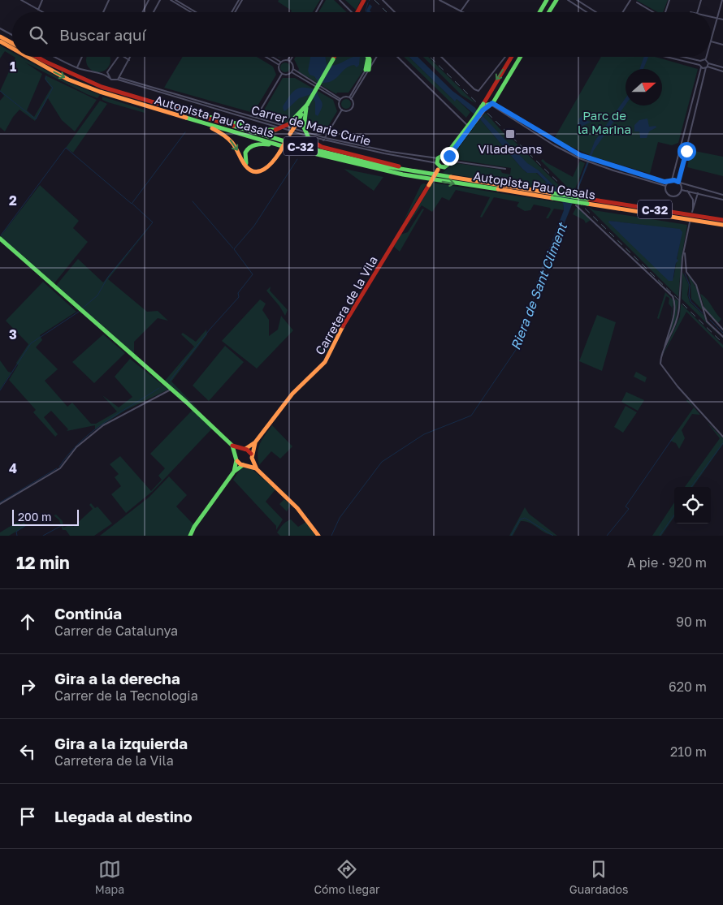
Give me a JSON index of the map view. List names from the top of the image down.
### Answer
{
  "streets": {
    "main road": ["Autopista Pau Casals", "C-32", "Carretera de la Vila"],
    "street": ["Carrer de Marie Curie"]
  },
  "crossings": [
    ["Carrer de Marie Curie", "Carretera de la Vila"]
  ],
  "water": ["Riera de Sant Climent"],
  "parks": ["Parc de la Marina"],
  "places": {
    "transit": ["Viladecans"]
  },
  "scale_bar": "200 m",
  "north": "right",
  "page": {
    "search": "Buscar aquí",
    "scale": "200 m",
    "heading": ["12 min", "A pie · 920 m"],
    "list": [
      ["Continúa", "Carrer de Catalunya", "90 m"],
      ["Gira a la derecha", "Carrer de la Tecnologia", "620 m"],
      ["Gira a la izquierda", "Carretera de la Vila", "210 m"],
      "Llegada al destino"
    ],
    "nav": ["Mapa", "Cómo llegar", "Guardados"]
  },
  "grid": {
    "rows": [
      "1",
      "2",
      "3",
      "4"
    ]
  }
}
